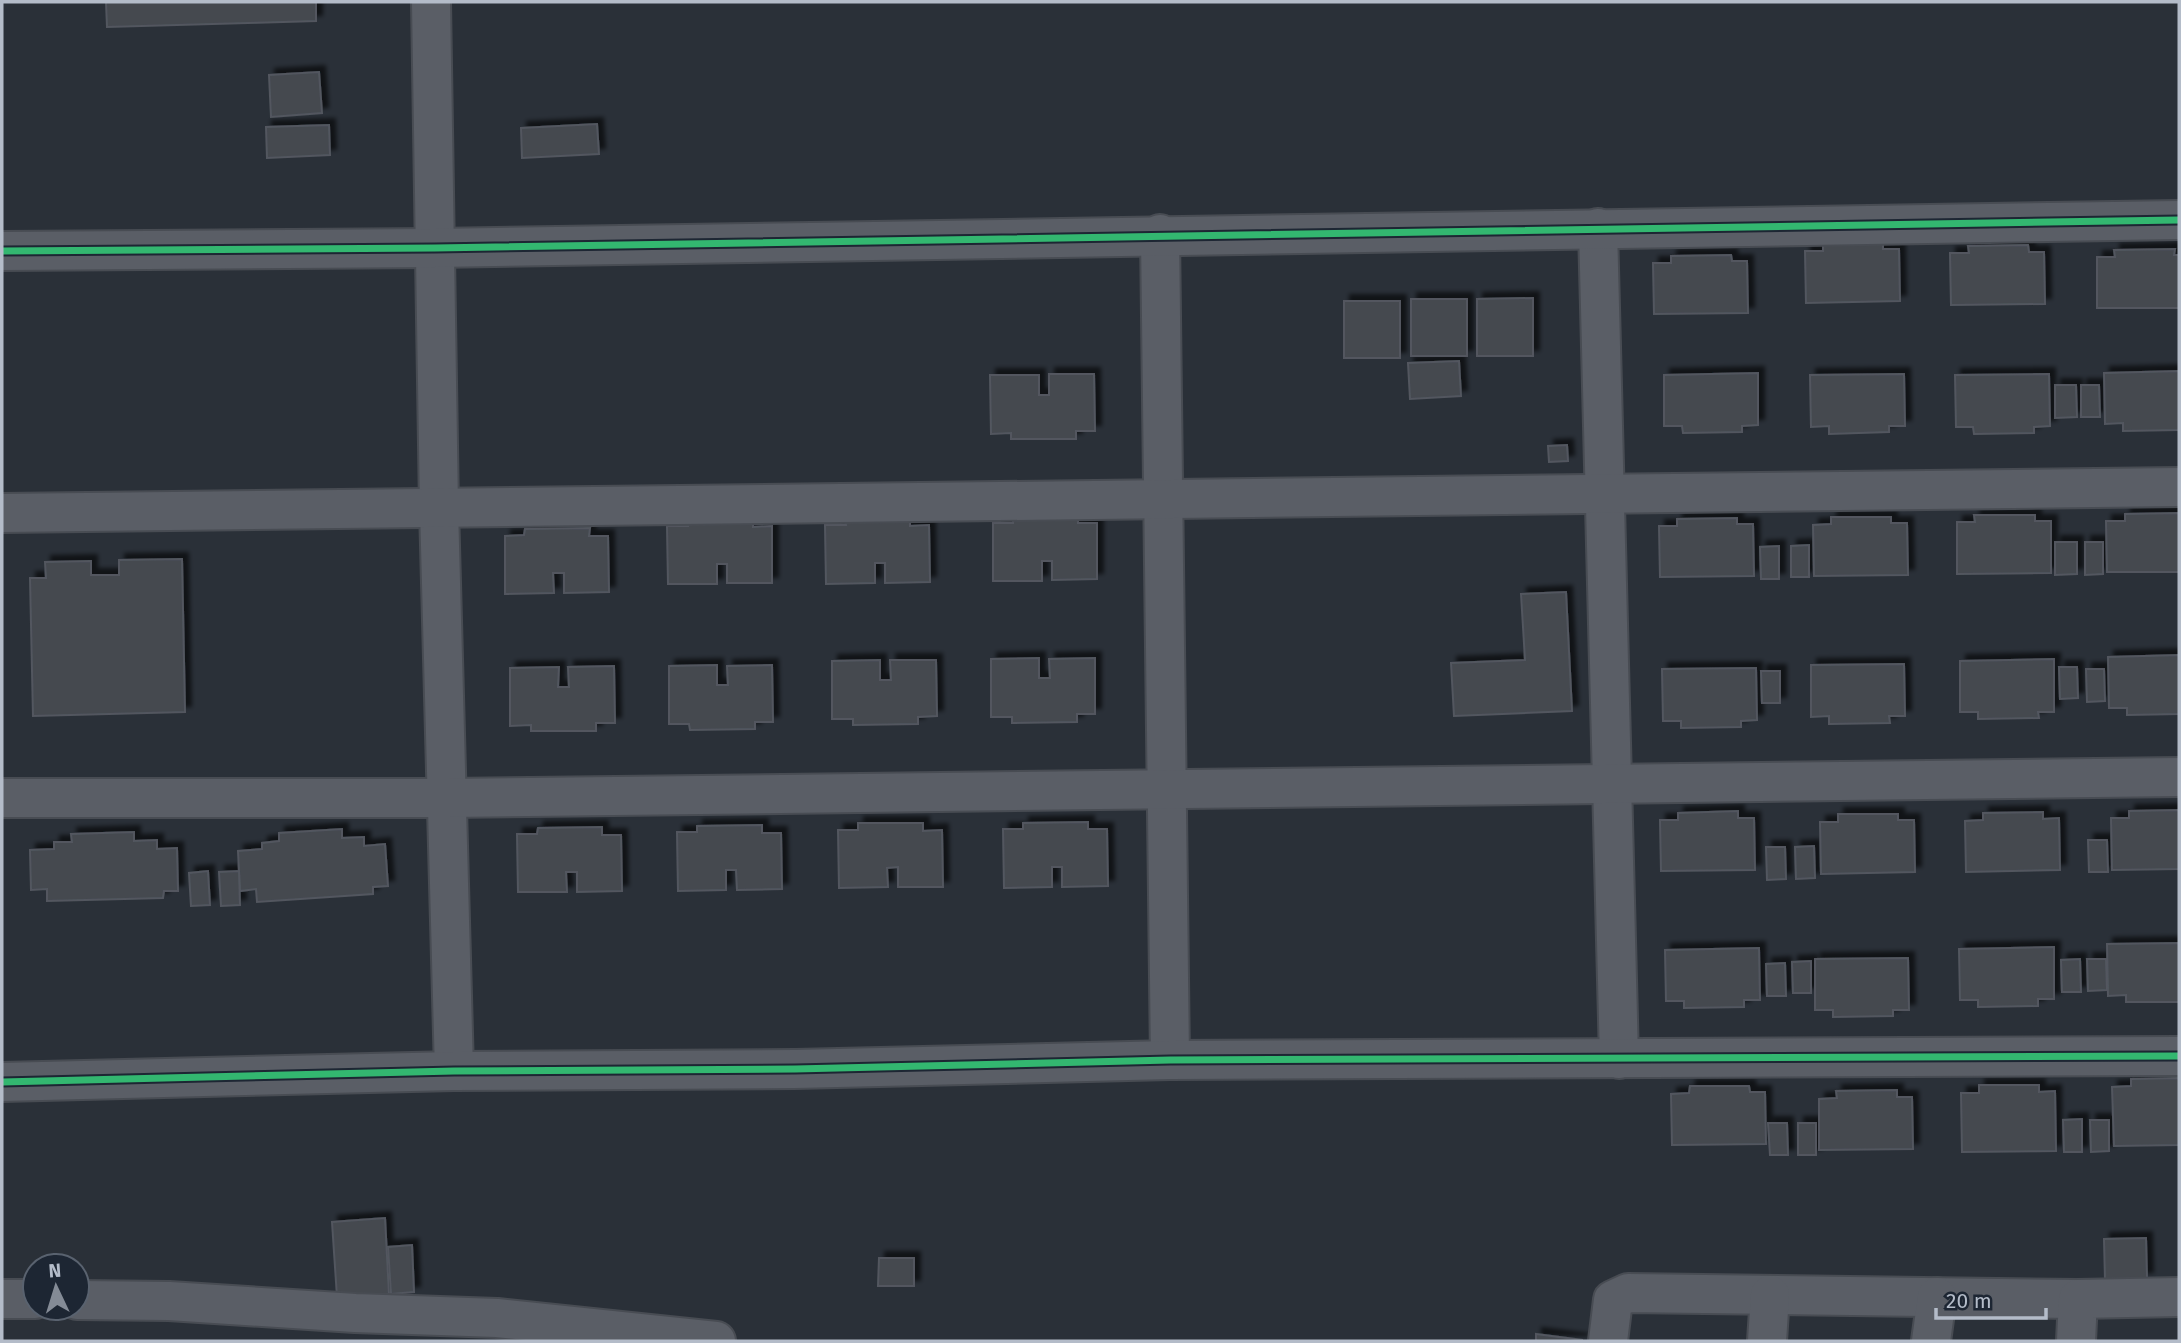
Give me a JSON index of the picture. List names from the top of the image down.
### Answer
{
  "scale_bar": "20 m",
  "north": "top"
}
